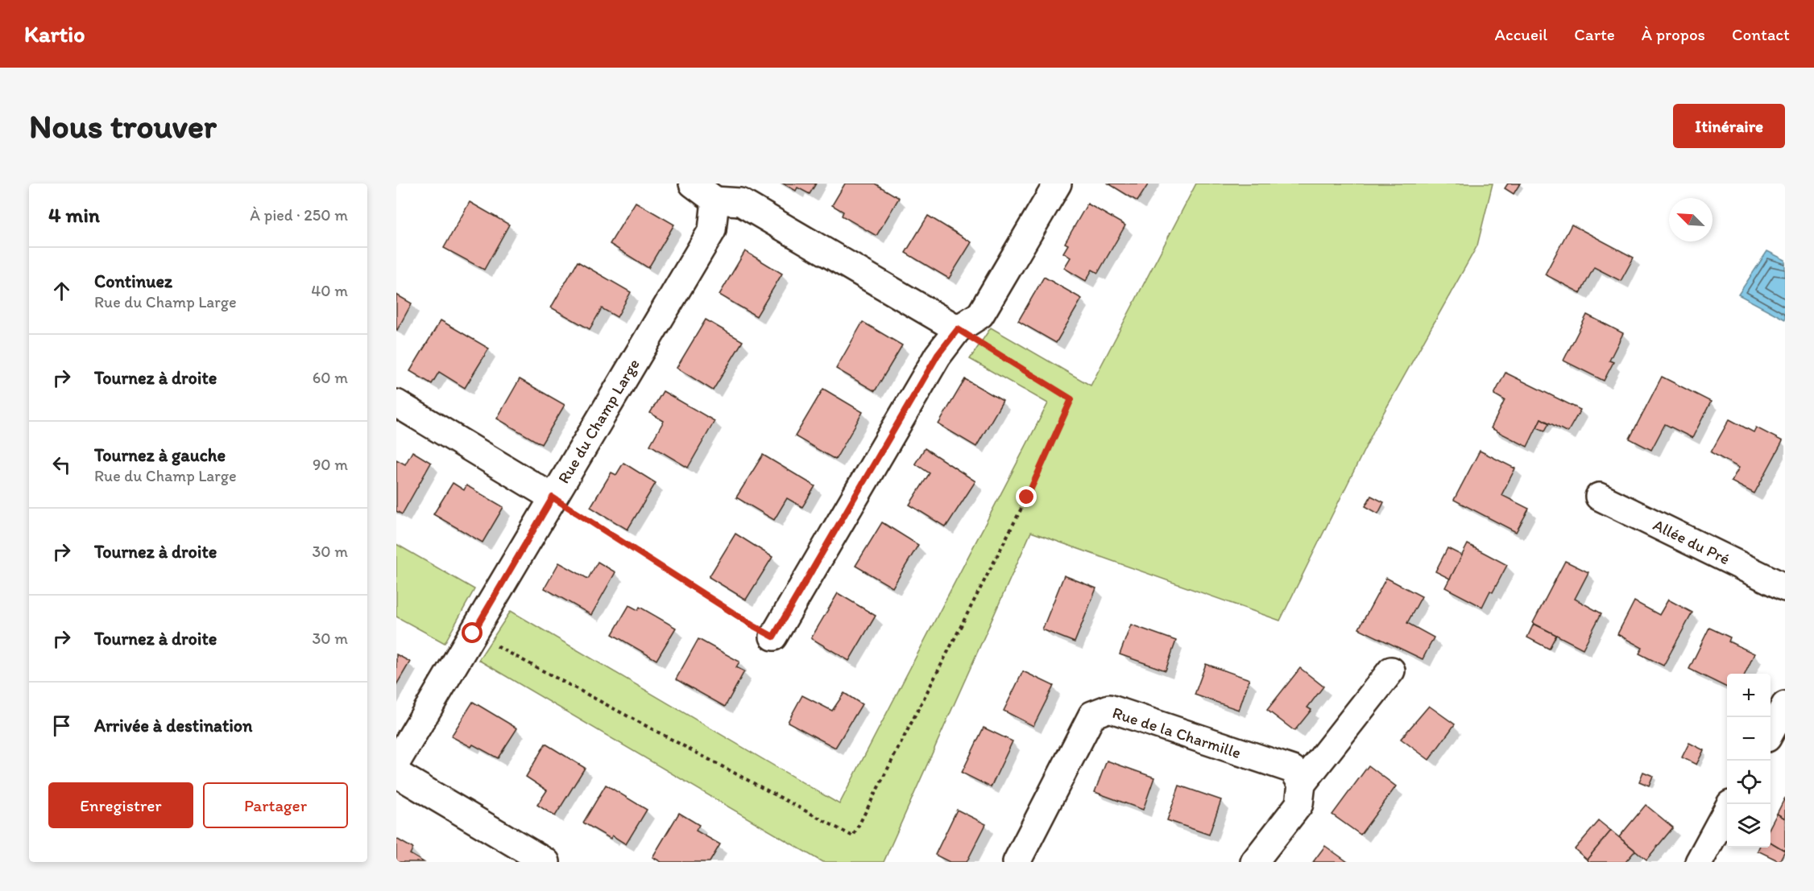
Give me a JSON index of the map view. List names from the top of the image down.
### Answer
{
  "streets": {
    "street": ["Rue du Champ Large", "Allée du Pré", "Rue de la Charmille"]
  },
  "north": "top left",
  "page": {
    "header": "Kartio",
    "nav": [
      "Accueil",
      "Carte",
      "À propos",
      "Contact"
    ],
    "buttons": [
      "Itinéraire",
      ["Enregistrer", "Partager"]
    ],
    "title": "Nous trouver",
    "heading": ["4 min", "À pied · 250 m"],
    "list": [
      ["Continuez", "Rue du Champ Large", "40 m"],
      ["Tournez à droite", "60 m"],
      ["Tournez à gauche", "Rue du Champ Large", "90 m"],
      ["Tournez à droite", "30 m"],
      ["Tournez à droite", "30 m"],
      "Arrivée à destination"
    ],
    "map_buttons": ["+", "−"]
  }
}
